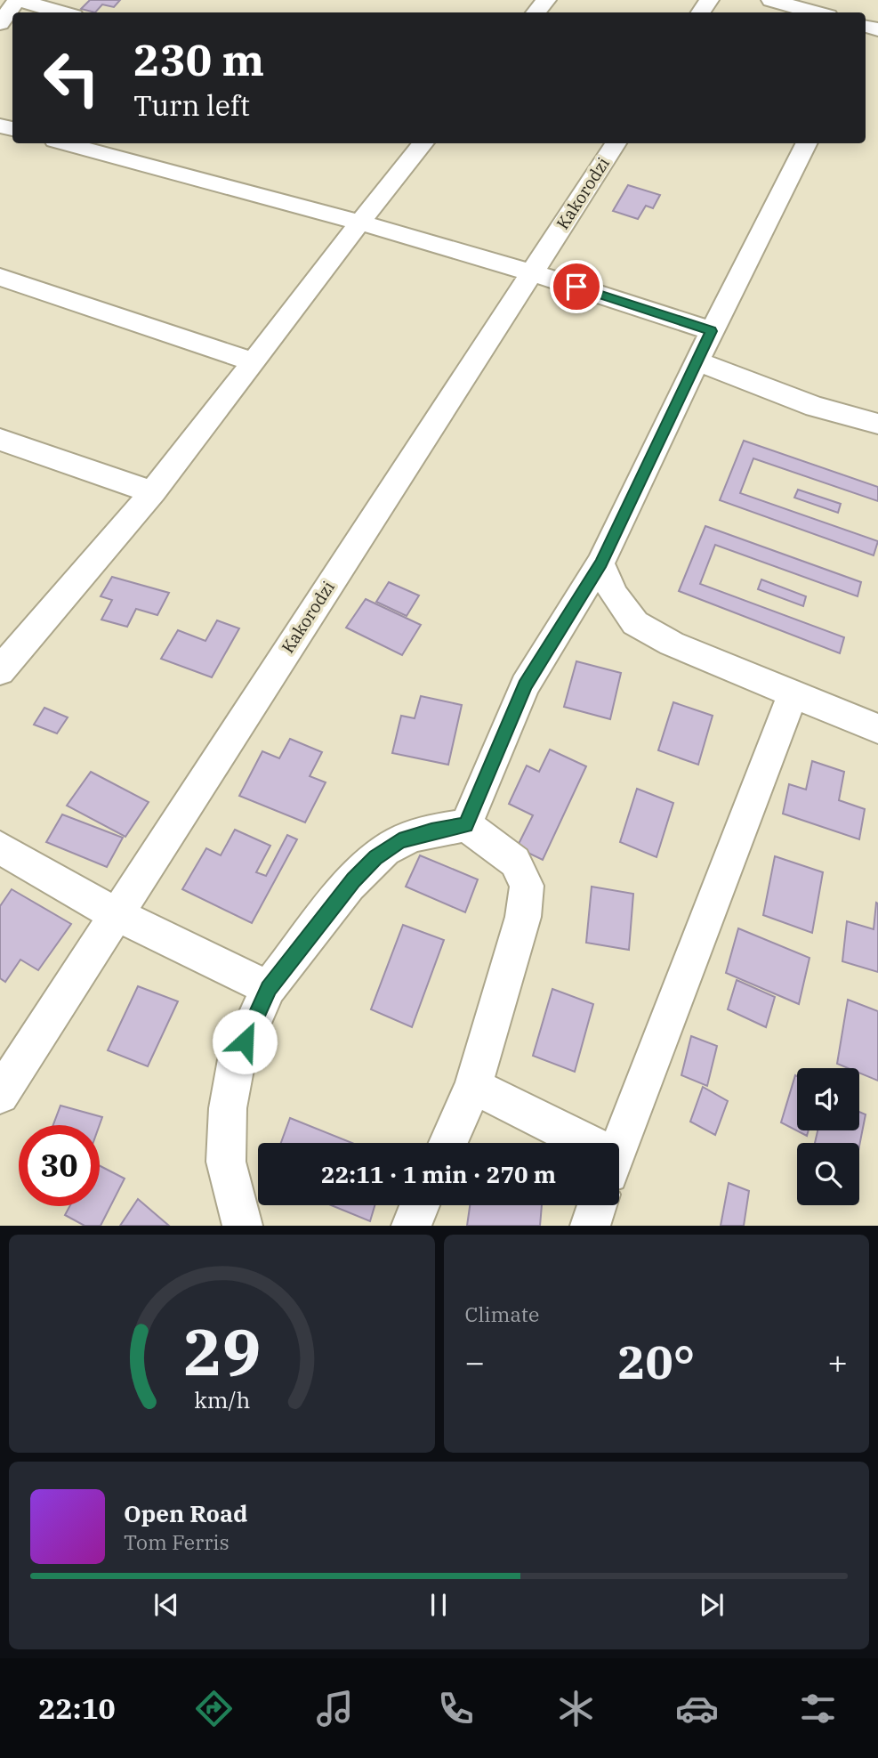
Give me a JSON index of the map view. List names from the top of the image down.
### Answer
{
  "streets": {
    "street": ["Kakorodzi"]
  },
  "page": {
    "turn": ["230 m", "Turn left"],
    "limit": "30",
    "trip": "22:11 · 1 min · 270 m",
    "tile": "Climate",
    "heat": ["−", "20°", "+"],
    "song": ["Open Road", "Tom Ferris"],
    "tabs": "22:10",
    "gauge": ["29", "km/h"]
  }
}
